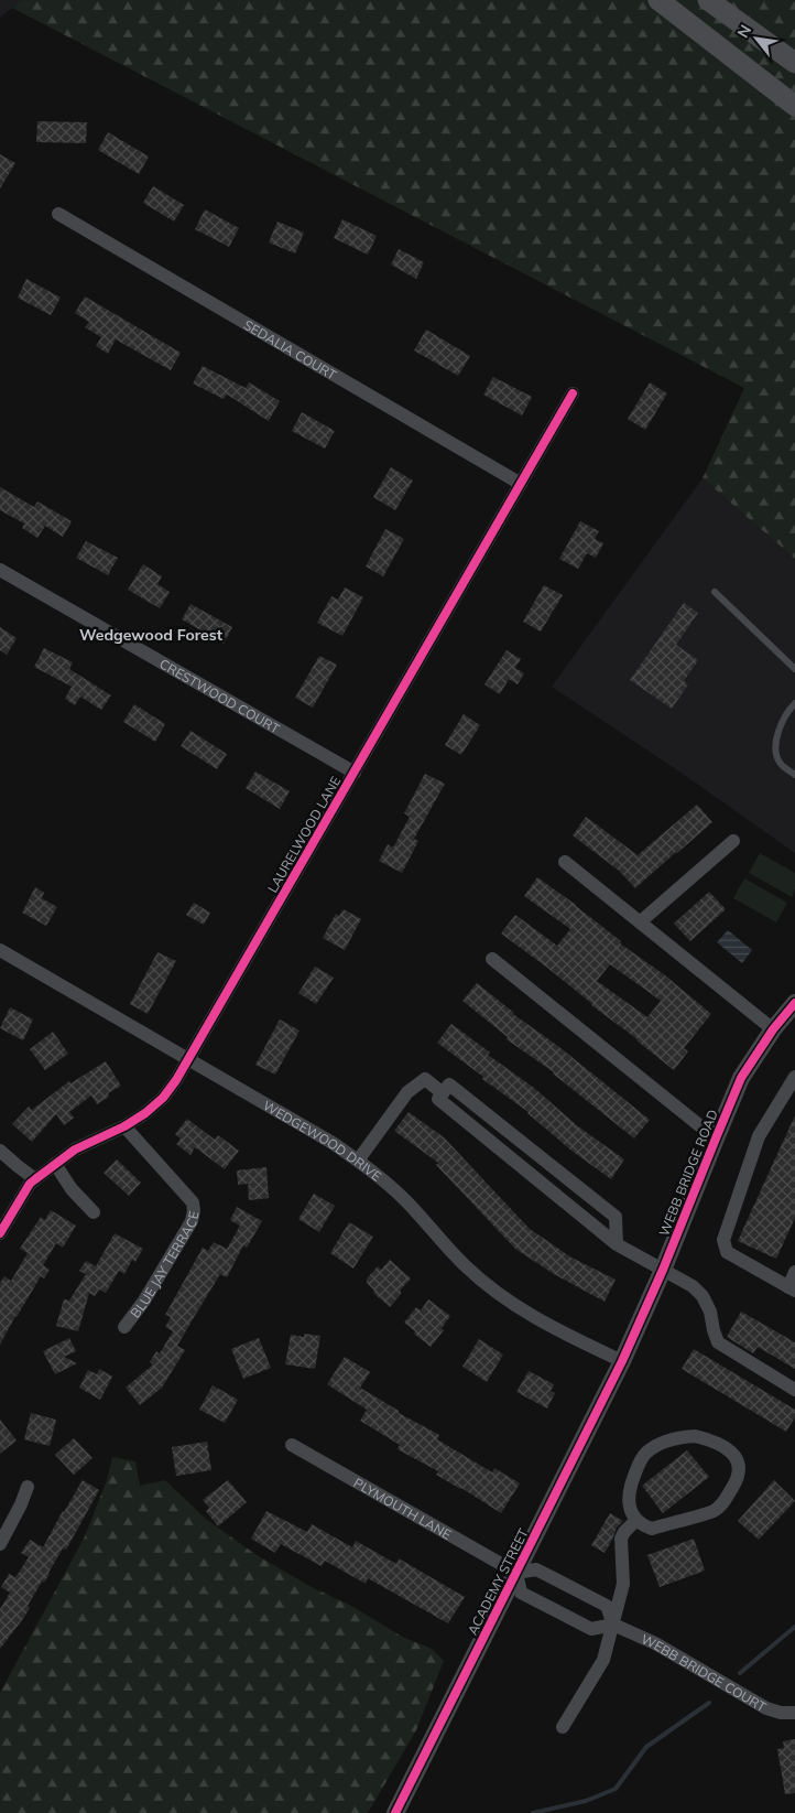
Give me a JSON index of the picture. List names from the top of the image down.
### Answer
{
  "streets": {
    "street": [
      "SEDALIA COURT",
      "CRESTWOOD COURT",
      "LAURELWOOD LANE",
      "WEDGEWOOD DRIVE",
      "WEBB BRIDGE ROAD",
      "BLUE JAY TERRACE",
      "PLYMOUTH LANE",
      "ACADEMY STREET",
      "WEBB BRIDGE COURT"
    ]
  },
  "crossings": [
    ["SEDALIA COURT", "LAURELWOOD LANE"],
    ["CRESTWOOD COURT", "LAURELWOOD LANE"],
    ["LAURELWOOD LANE", "WEDGEWOOD DRIVE"],
    ["LAURELWOOD LANE", "BLUE JAY TERRACE"],
    ["WEDGEWOOD DRIVE", "WEBB BRIDGE ROAD"],
    ["WEDGEWOOD DRIVE", "ACADEMY STREET"],
    ["WEBB BRIDGE ROAD", "ACADEMY STREET"],
    ["PLYMOUTH LANE", "ACADEMY STREET"],
    ["PLYMOUTH LANE", "WEBB BRIDGE COURT"],
    ["ACADEMY STREET", "WEBB BRIDGE COURT"]
  ],
  "districts": ["Wedgewood Forest"],
  "north": "top left"
}
